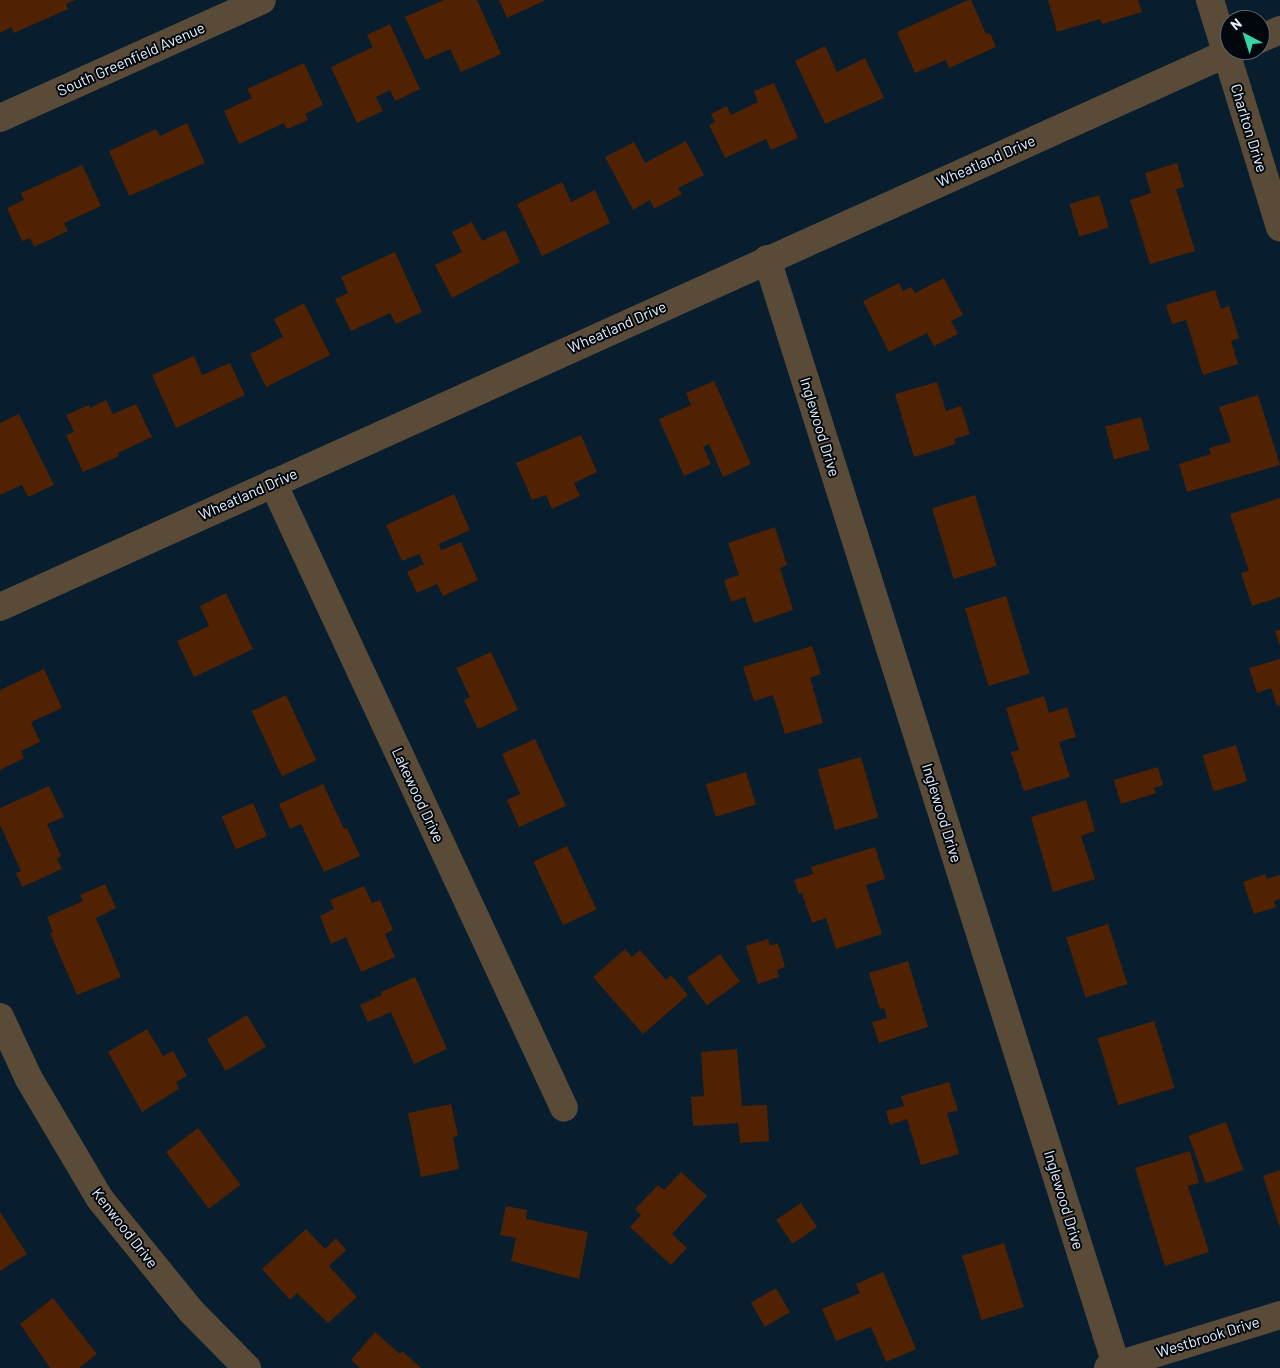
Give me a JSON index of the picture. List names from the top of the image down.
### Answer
{
  "streets": {
    "street": [
      "South Greenfield Avenue",
      "Charlton Drive",
      "Wheatland Drive",
      "Inglewood Drive",
      "Lakewood Drive",
      "Kenwood Drive",
      "Westbrook Drive"
    ]
  },
  "crossings": [
    ["Wheatland Drive", "Inglewood Drive"],
    ["Wheatland Drive", "Lakewood Drive"],
    ["Inglewood Drive", "Westbrook Drive"]
  ],
  "north": "top left"
}
